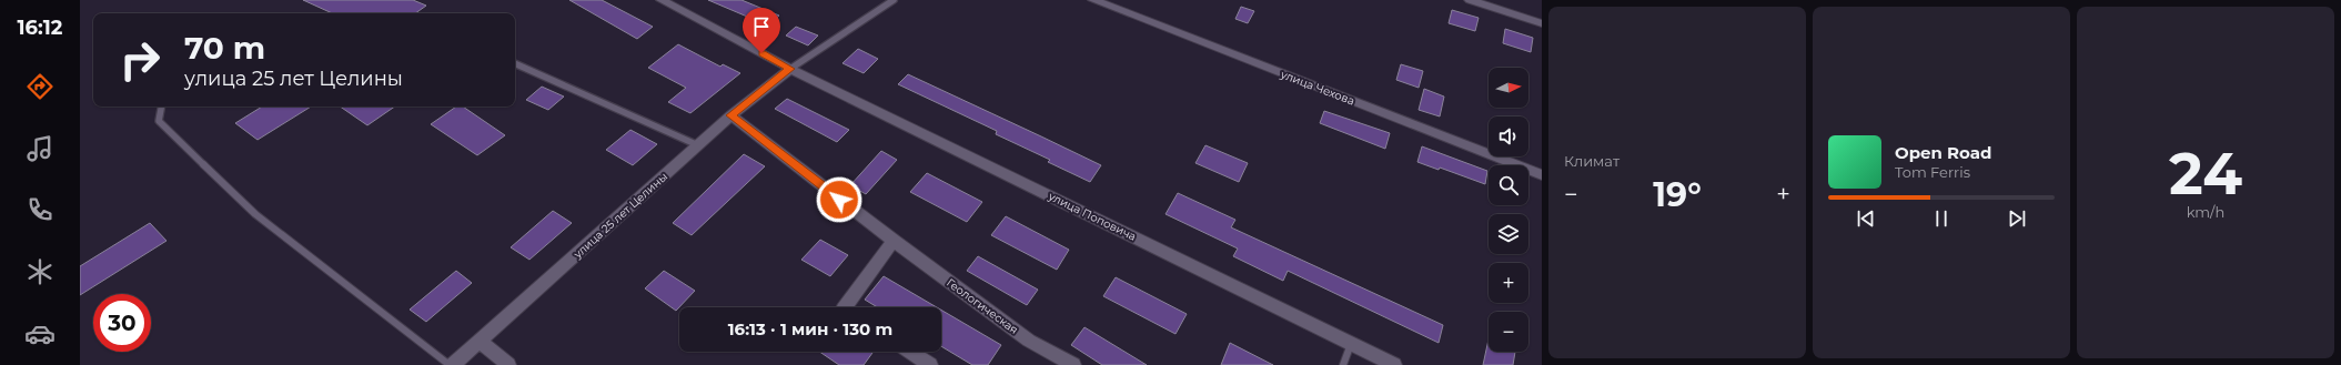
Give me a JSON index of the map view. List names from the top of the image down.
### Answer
{
  "streets": {
    "street": [
      "улица Чехова",
      "улица 25 лет Целины",
      "улица Поповича",
      "Геологическая"
    ]
  },
  "crossings": [
    ["улица 25 лет Целины", "улица Поповича"],
    ["улица 25 лет Целины", "Геологическая"]
  ],
  "north": "right",
  "page": {
    "tabs": "16:12",
    "tile": [
      "Климат",
      ["24", "km/h"]
    ],
    "turn": ["70 m", "улица 25 лет Целины"],
    "map_buttons": ["+", "−"],
    "song": ["Open Road", "Tom Ferris"],
    "heat": ["−", "19°", "+"],
    "limit": "30",
    "trip": "16:13 · 1 мин · 130 m"
  }
}
